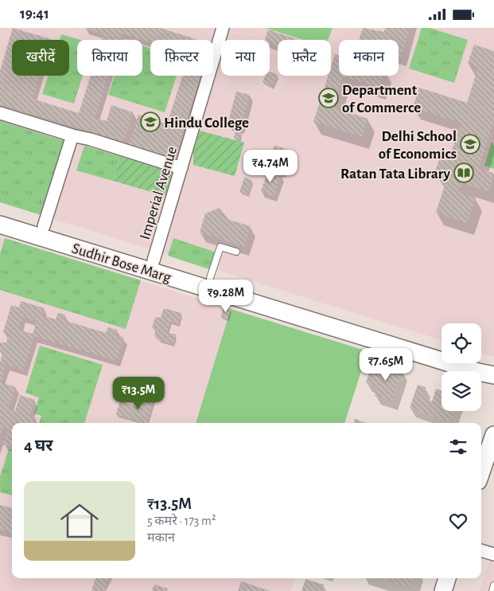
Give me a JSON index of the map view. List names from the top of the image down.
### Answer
{
  "streets": {
    "street": ["Imperial Avenue", "Sudhir Bose Marg"]
  },
  "crossings": [
    ["Imperial Avenue", "Sudhir Bose Marg"]
  ],
  "places": {
    "school or university": ["Department of Commerce", "Hindu College", "Delhi School of Economics"],
    "library": ["Ratan Tata Library"]
  },
  "page": {
    "status": "19:41",
    "chip": [
      "खरीदें",
      "किराया",
      "फ़िल्टर",
      "नया",
      "फ़्लैट",
      "मकान"
    ],
    "price": [
      "₹4.74M",
      "₹9.28M",
      "₹7.65M",
      "₹13.5M"
    ],
    "heading": "4 घर",
    "list": [
      {
        "name": "₹13.5M",
        "note": "5 कमरे · 173 m² · मकान"
      }
    ]
  }
}
